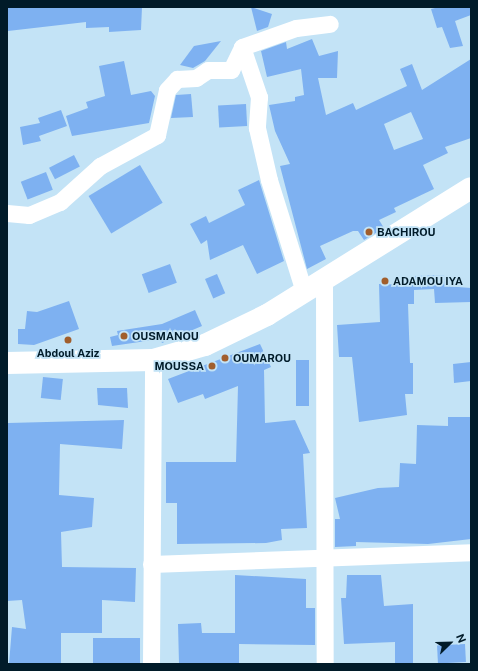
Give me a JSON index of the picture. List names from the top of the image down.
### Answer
{
  "places": [
    "BACHIROU",
    "ADAMOU IYA",
    "OUSMANOU",
    "Abdoul Aziz",
    "OUMAROU",
    "MOUSSA"
  ],
  "north": "top right"
}
